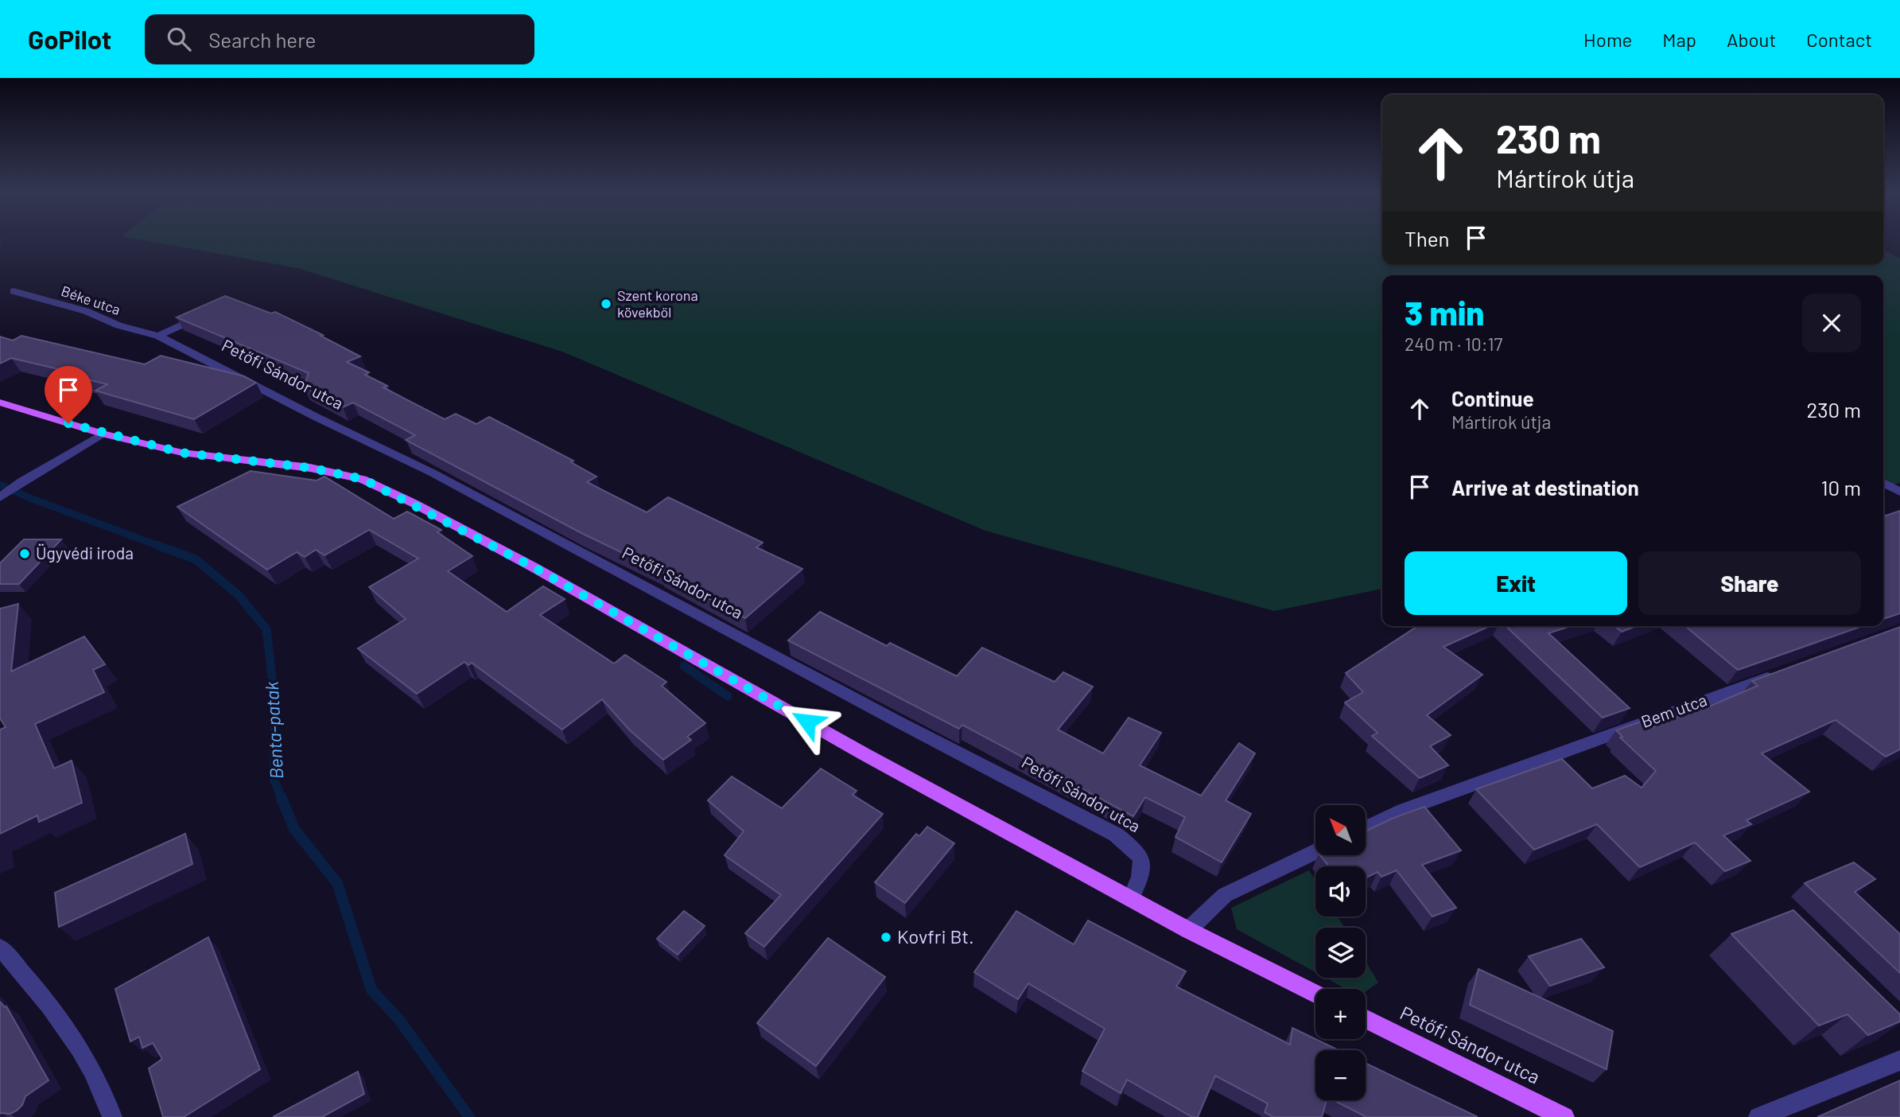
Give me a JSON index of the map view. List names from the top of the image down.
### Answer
{
  "streets": {
    "main road": ["Petőfi Sándor utca"],
    "street": ["Béke utca", "Bem utca"]
  },
  "crossings": [
    ["Béke utca", "Petőfi Sándor utca"]
  ],
  "water": ["Benta-patak"],
  "places": ["Szent korona kövekből", "Ügyvédi iroda", "Kovfri Bt."],
  "north": "top left",
  "page": {
    "header": "GoPilot",
    "search": "Search here",
    "nav": [
      "Home",
      "Map",
      "About",
      "Contact"
    ],
    "turn": ["230 m", "Mártírok útja"],
    "then": "Then",
    "heading": ["3 min", "240 m · 10:17"],
    "list": [
      {
        "name": "Continue",
        "note": "Mártírok útja",
        "value": "230 m"
      },
      {
        "name": "Arrive at destination",
        "value": "10 m"
      }
    ],
    "buttons": ["Exit", "Share"],
    "map_buttons": ["+", "−"]
  }
}
